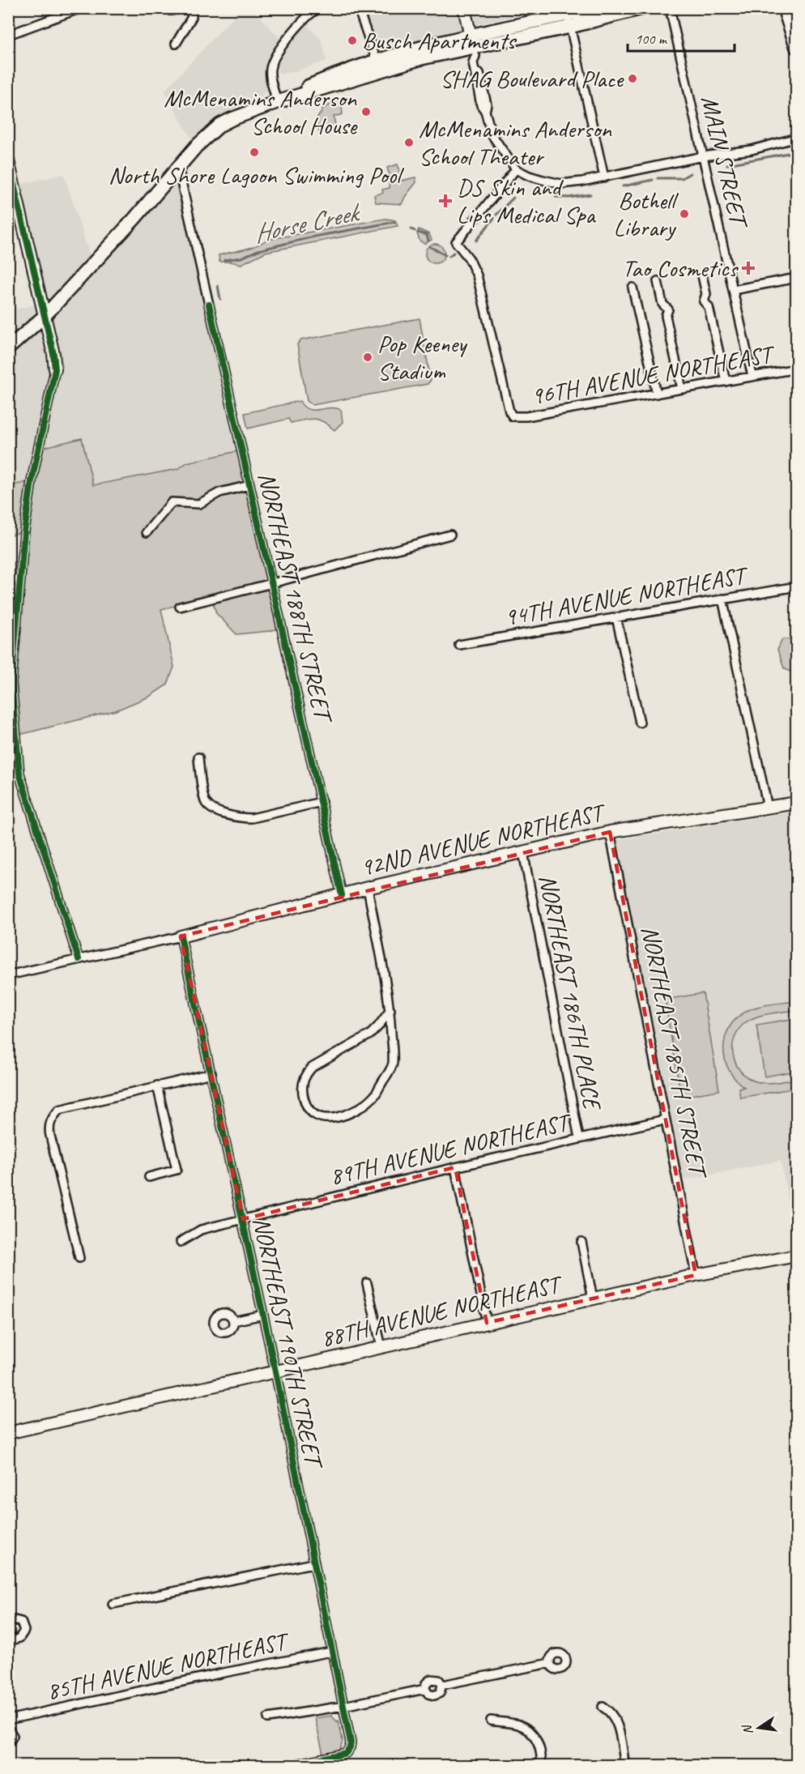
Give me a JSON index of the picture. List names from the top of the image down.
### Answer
{
  "streets": {
    "street": [
      "MAIN STREET",
      "96TH AVENUE NORTHEAST",
      "NORTHEAST 188TH STREET",
      "94TH AVENUE NORTHEAST",
      "92ND AVENUE NORTHEAST",
      "NORTHEAST 186TH PLACE",
      "NORTHEAST 185TH STREET",
      "89TH AVENUE NORTHEAST",
      "88TH AVENUE NORTHEAST",
      "NORTHEAST 190TH STREET",
      "85TH AVENUE NORTHEAST"
    ]
  },
  "crossings": [
    ["MAIN STREET", "96TH AVENUE NORTHEAST"],
    ["NORTHEAST 188TH STREET", "92ND AVENUE NORTHEAST"],
    ["92ND AVENUE NORTHEAST", "NORTHEAST 186TH PLACE"],
    ["92ND AVENUE NORTHEAST", "NORTHEAST 185TH STREET"],
    ["92ND AVENUE NORTHEAST", "NORTHEAST 190TH STREET"],
    ["NORTHEAST 186TH PLACE", "89TH AVENUE NORTHEAST"],
    ["NORTHEAST 185TH STREET", "89TH AVENUE NORTHEAST"],
    ["NORTHEAST 185TH STREET", "88TH AVENUE NORTHEAST"],
    ["89TH AVENUE NORTHEAST", "NORTHEAST 190TH STREET"],
    ["88TH AVENUE NORTHEAST", "NORTHEAST 190TH STREET"],
    ["NORTHEAST 190TH STREET", "85TH AVENUE NORTHEAST"]
  ],
  "water": ["Horse Creek"],
  "places": {
    "other": [
      "Busch Apartments",
      "SHAG Boulevard Place",
      "McMenamins Anderson School House",
      "McMenamins Anderson School Theater",
      "North Shore Lagoon Swimming Pool",
      "Bothell Library",
      "Pop Keeney Stadium"
    ],
    "health": ["DS Skin and Lips Medical Spa", "Tao Cosmetics"]
  },
  "scale_bar": "100 m",
  "north": "left"
}
